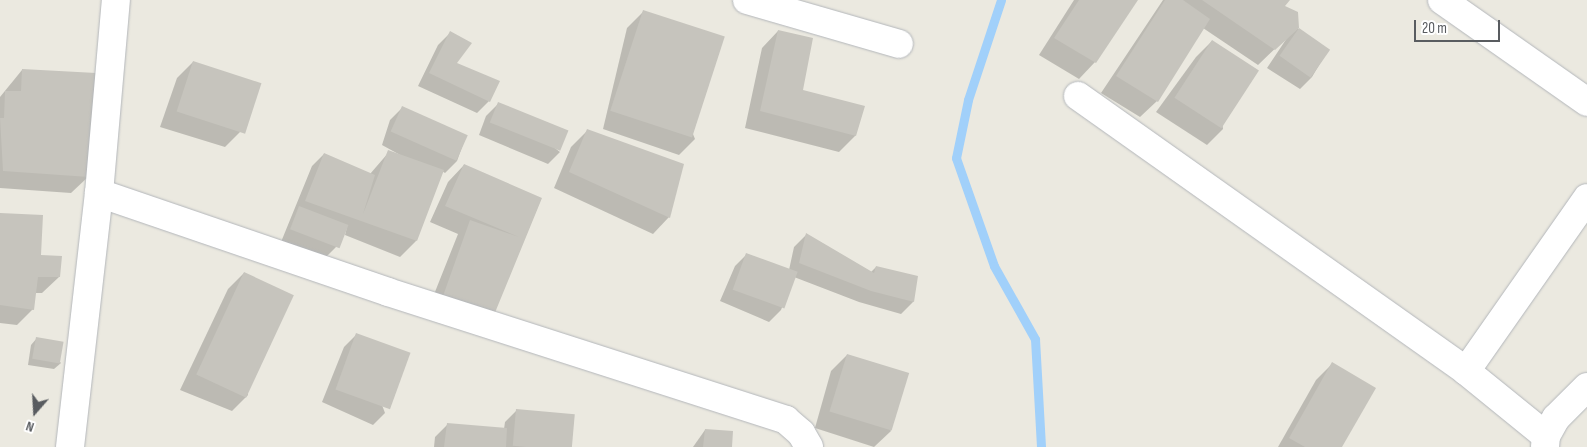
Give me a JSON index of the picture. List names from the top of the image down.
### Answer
{
  "scale_bar": "20 m",
  "north": "bottom"
}
